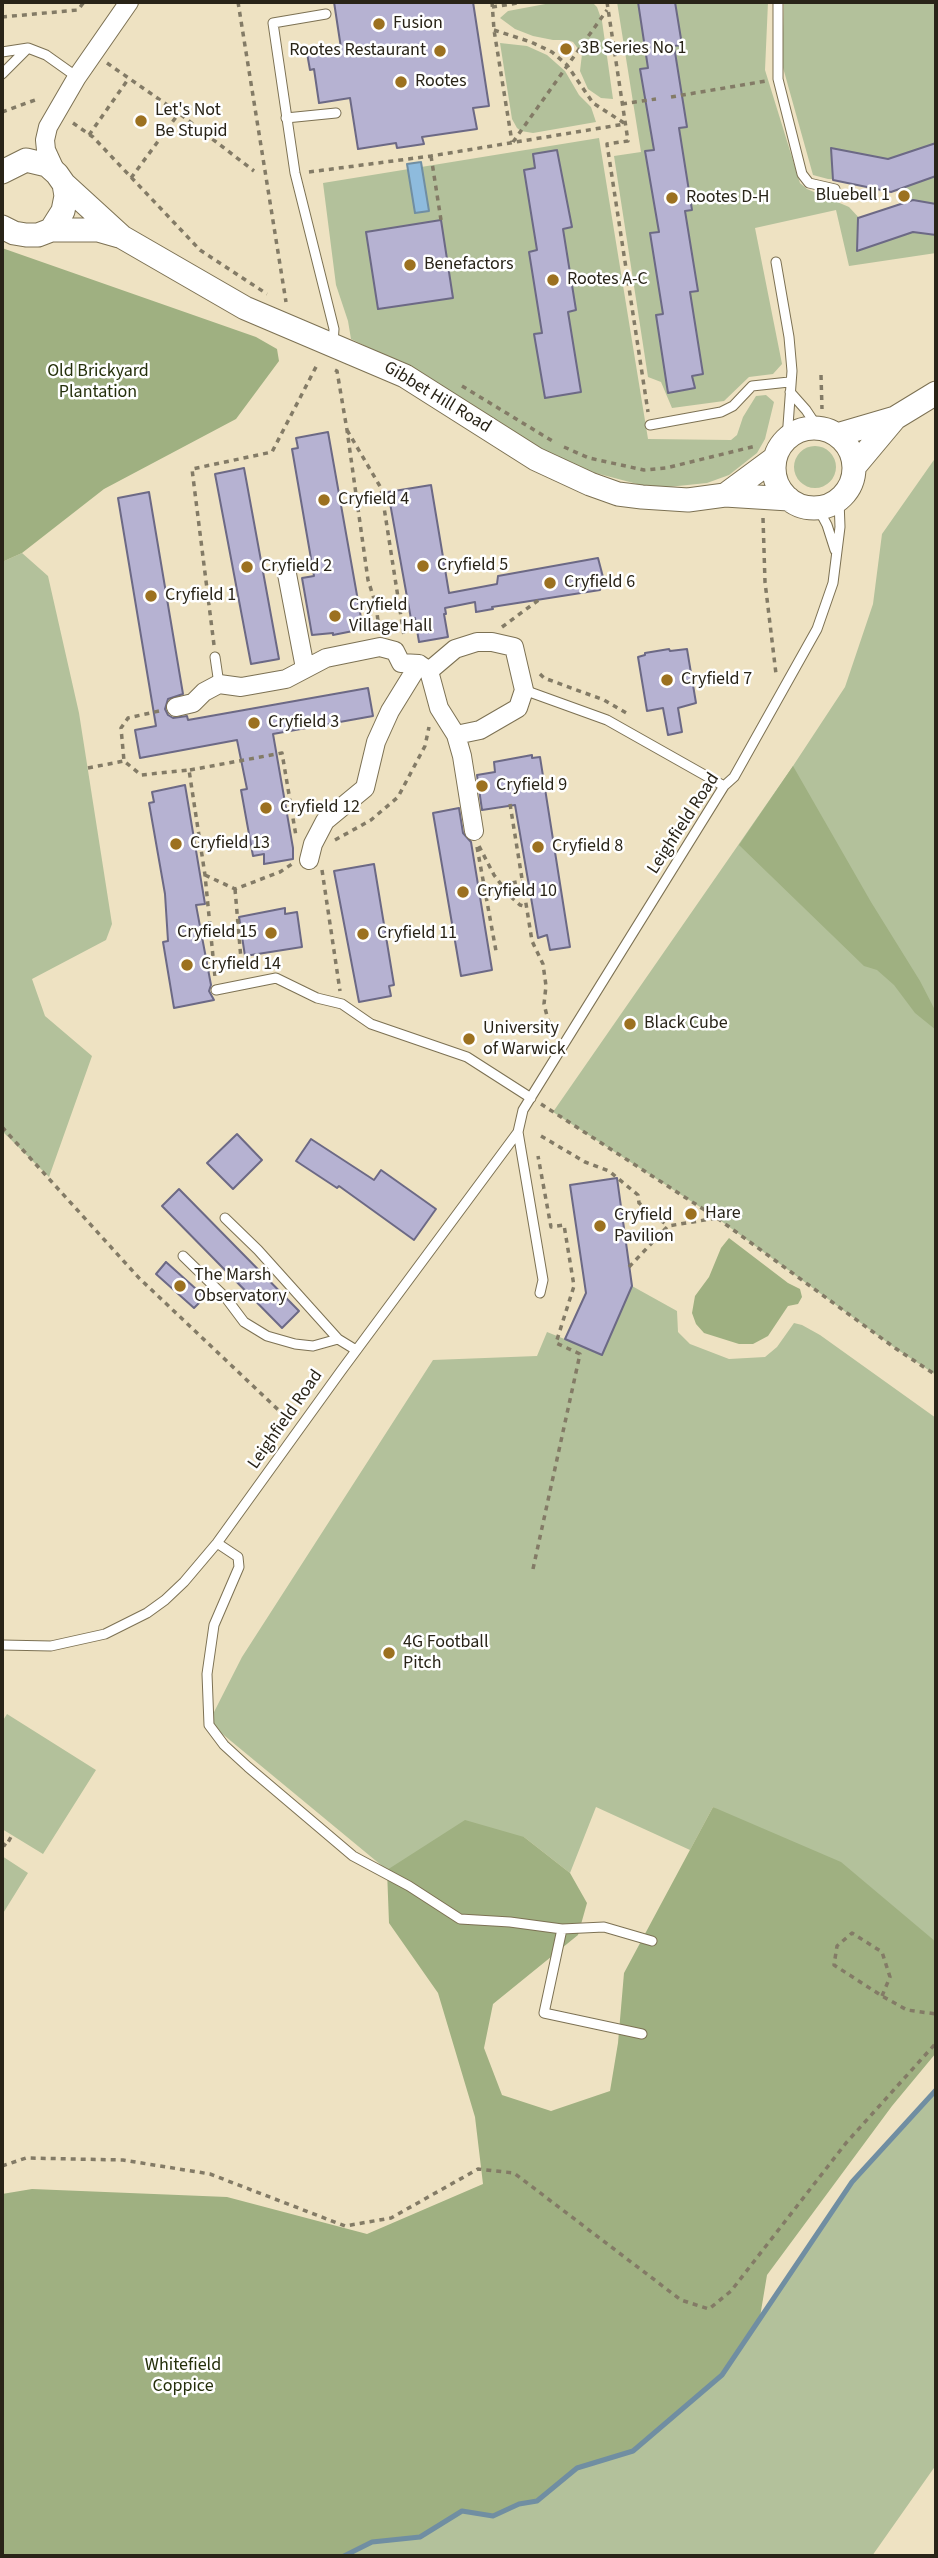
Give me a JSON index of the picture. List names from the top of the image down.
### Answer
{
  "streets": {
    "street": ["Gibbet Hill Road"],
    "lane": ["Leighfield Road"]
  },
  "crossings": [
    ["Gibbet Hill Road", "Leighfield Road"]
  ],
  "parks": ["Old Brickyard Plantation", "Whitefield Coppice"],
  "places": [
    "Fusion",
    "3B Series No 1",
    "Rootes Restaurant",
    "Rootes",
    "Let's Not Be Stupid",
    "Bluebell 1",
    "Rootes D-H",
    "Benefactors",
    "Rootes A-C",
    "Cryfield 4",
    "Cryfield 5",
    "Cryfield 2",
    "Cryfield 6",
    "Cryfield 1",
    "Cryfield Village Hall",
    "Cryfield 7",
    "Cryfield 3",
    "Cryfield 9",
    "Cryfield 12",
    "Cryfield 13",
    "Cryfield 8",
    "Cryfield 10",
    "Cryfield 15",
    "Cryfield 11",
    "Cryfield 14",
    "Black Cube",
    "University of Warwick",
    "Hare",
    "Cryfield Pavilion",
    "The Marsh Observatory",
    "4G Football Pitch"
  ]
}
